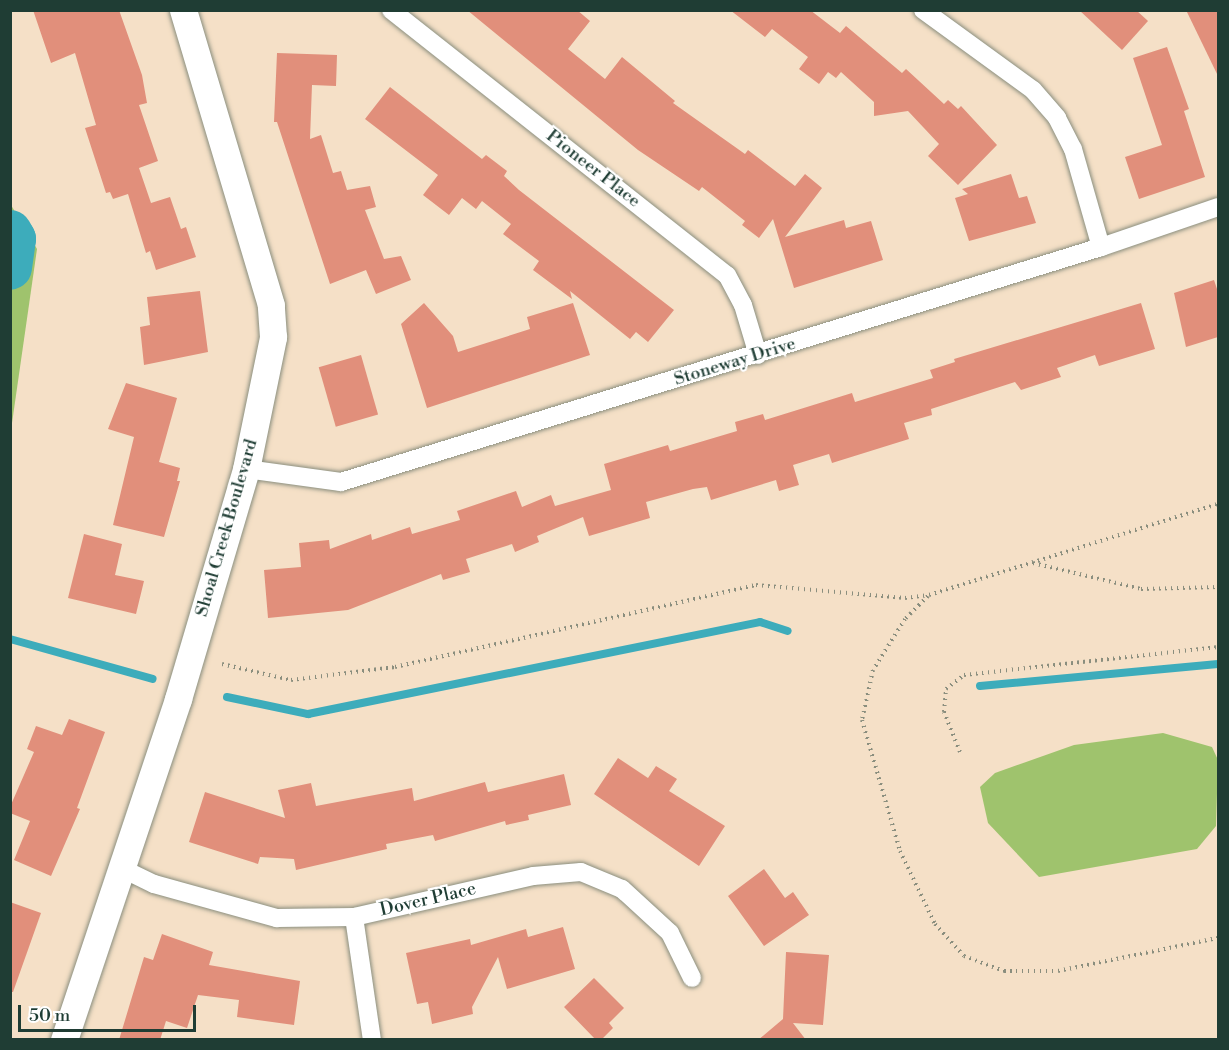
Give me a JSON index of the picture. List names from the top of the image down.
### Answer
{
  "streets": {
    "street": [
      "Pioneer Place",
      "Stoneway Drive",
      "Shoal Creek Boulevard",
      "Dover Place"
    ]
  },
  "crossings": [
    ["Pioneer Place", "Stoneway Drive"],
    ["Stoneway Drive", "Shoal Creek Boulevard"],
    ["Shoal Creek Boulevard", "Dover Place"]
  ],
  "scale_bar": "50 m"
}
